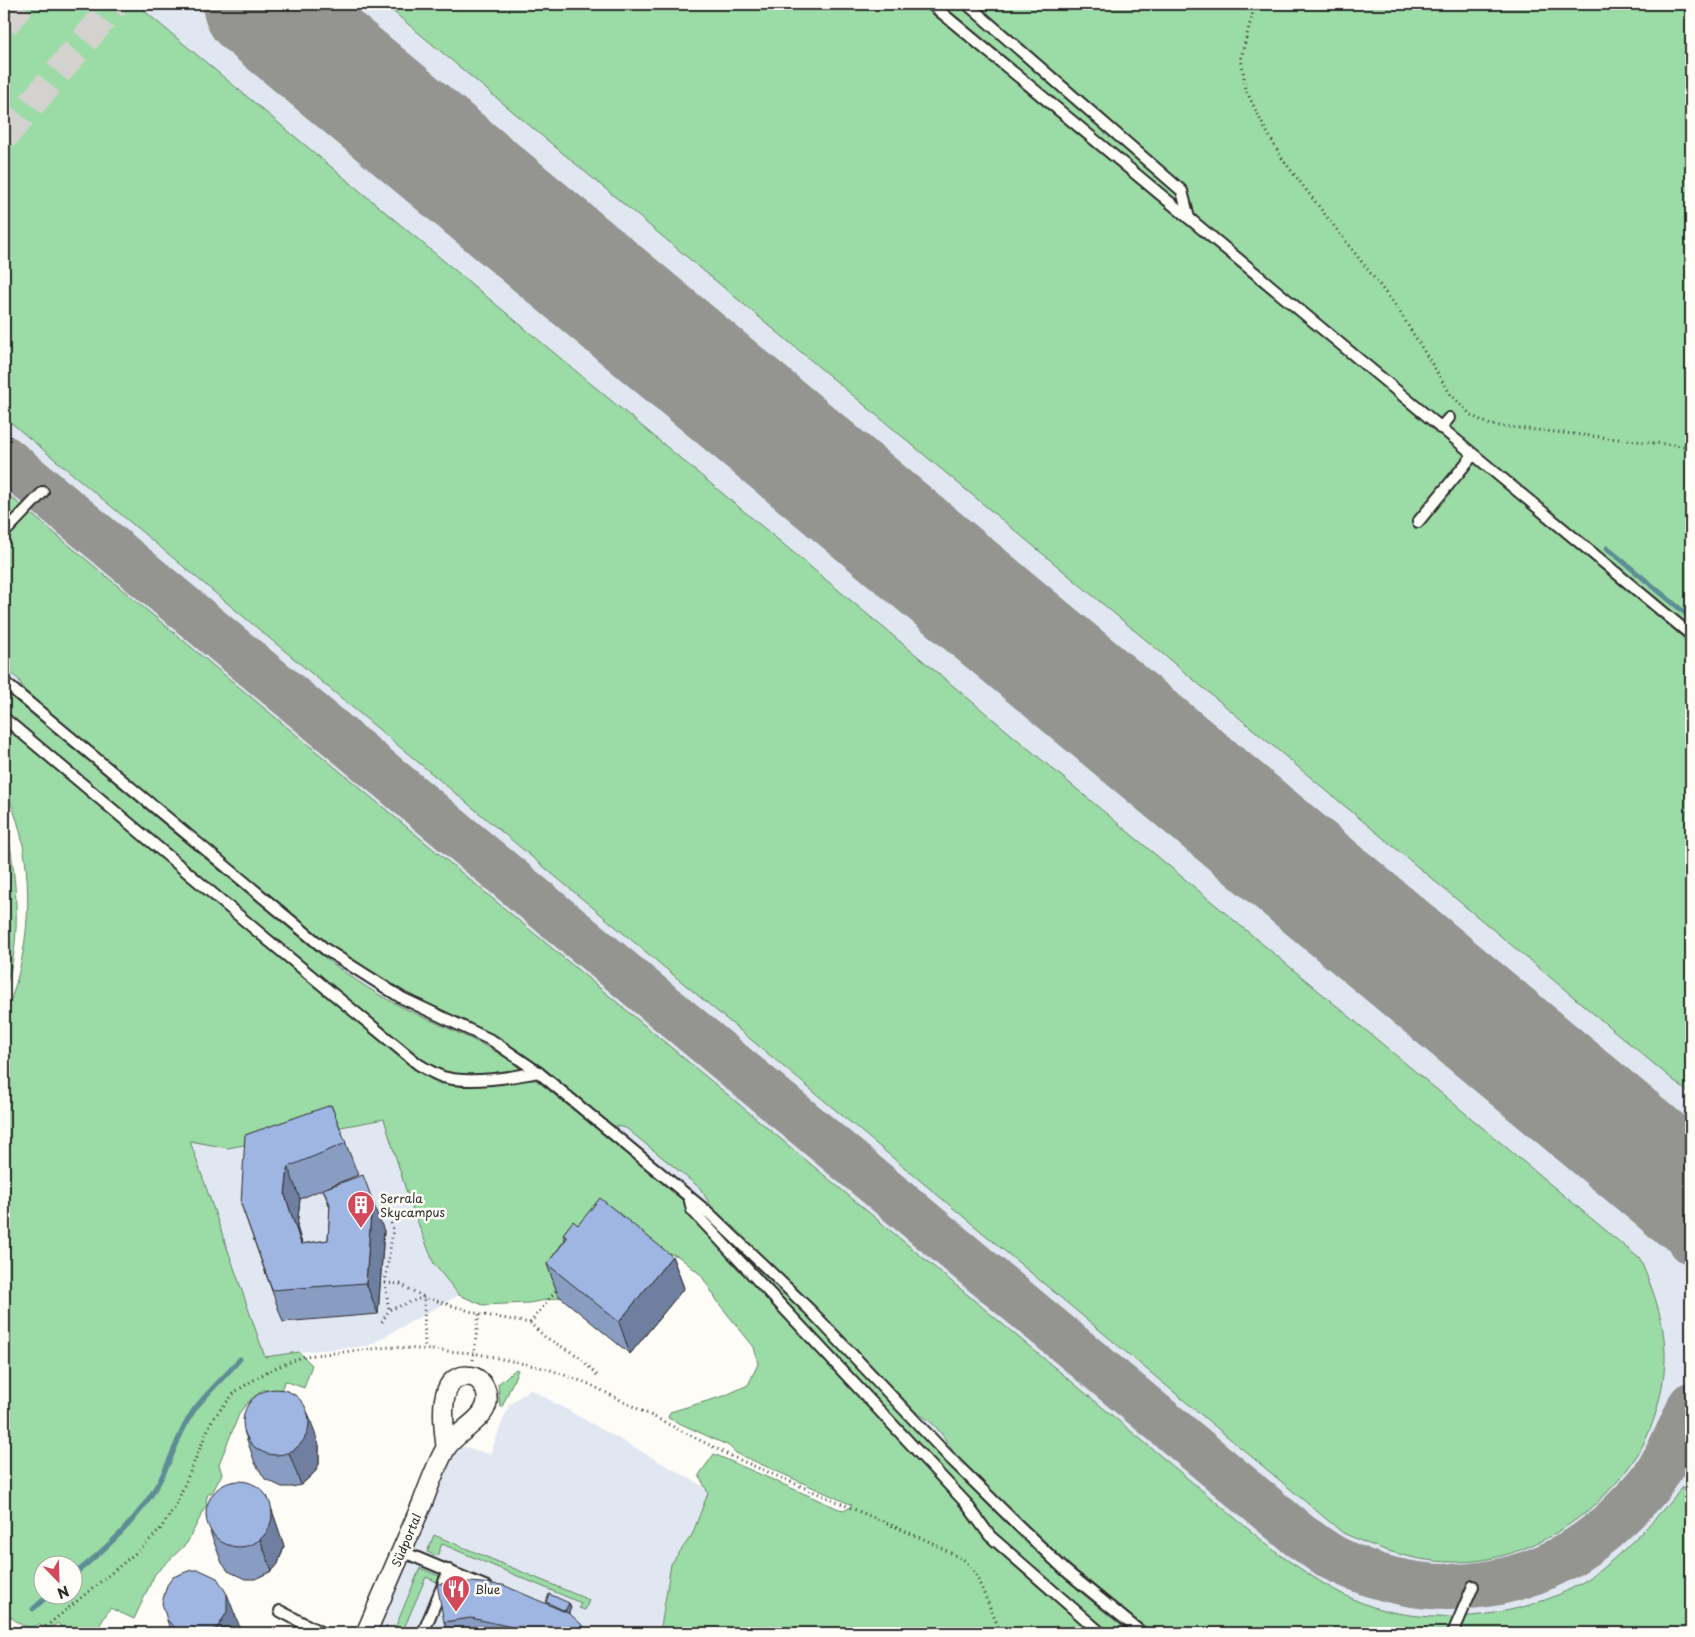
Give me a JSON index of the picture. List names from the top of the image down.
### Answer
{
  "streets": {
    "street": ["Südportal"]
  },
  "places": {
    "building": ["Serrala Skycampus"],
    "restaurant": ["Blue"]
  },
  "north": "bottom right"
}
